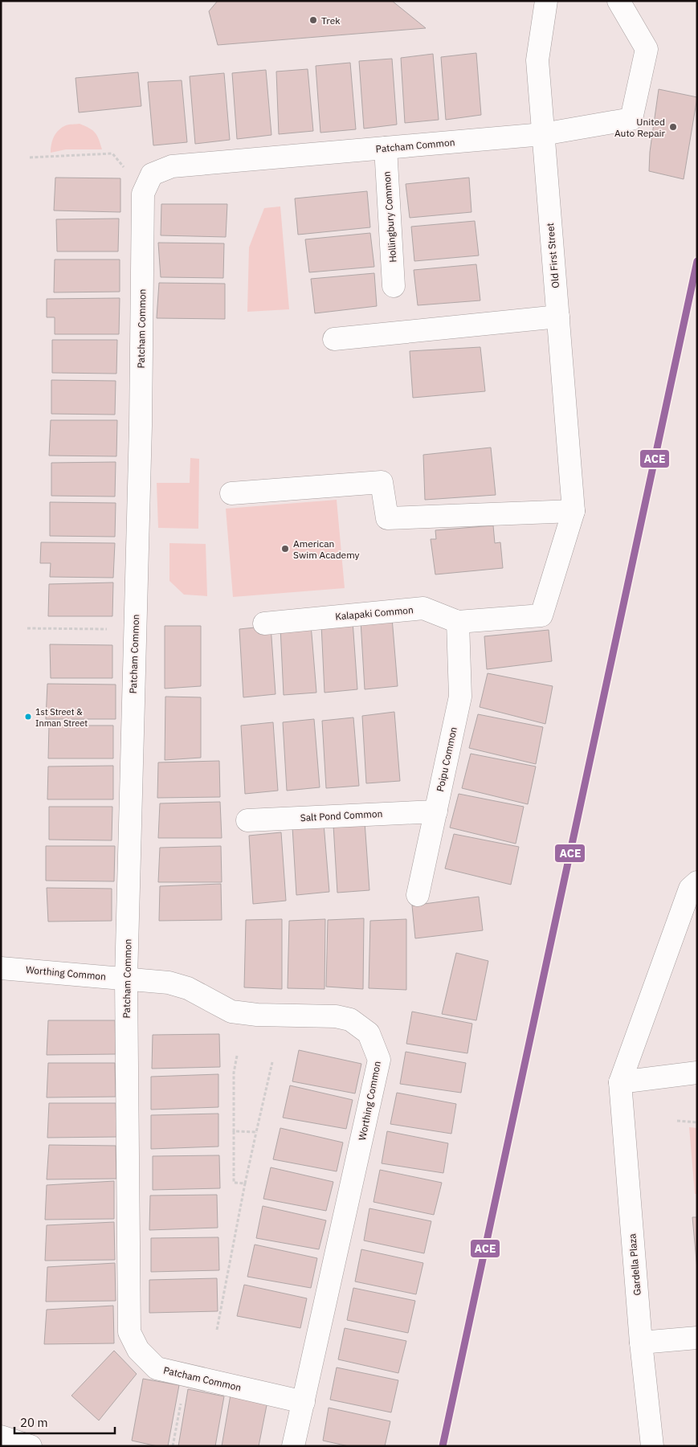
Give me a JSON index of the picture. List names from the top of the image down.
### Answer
{
  "streets": {
    "street": [
      "Patcham Common",
      "Hollingbury Common",
      "Old First Street",
      "Kalapaki Common",
      "Poipu Common",
      "Salt Pond Common",
      "Worthing Common",
      "Gardella Plaza"
    ]
  },
  "crossings": [
    ["Patcham Common", "Hollingbury Common"],
    ["Patcham Common", "Old First Street"],
    ["Patcham Common", "Worthing Common"],
    ["Old First Street", "Kalapaki Common"],
    ["Kalapaki Common", "Poipu Common"],
    ["Poipu Common", "Salt Pond Common"]
  ],
  "places": [
    "Trek",
    "United Auto Repair",
    "American Swim Academy",
    "1st Street & Inman Street"
  ],
  "lines": ["transit line ACE"],
  "scale_bar": "20 m"
}
